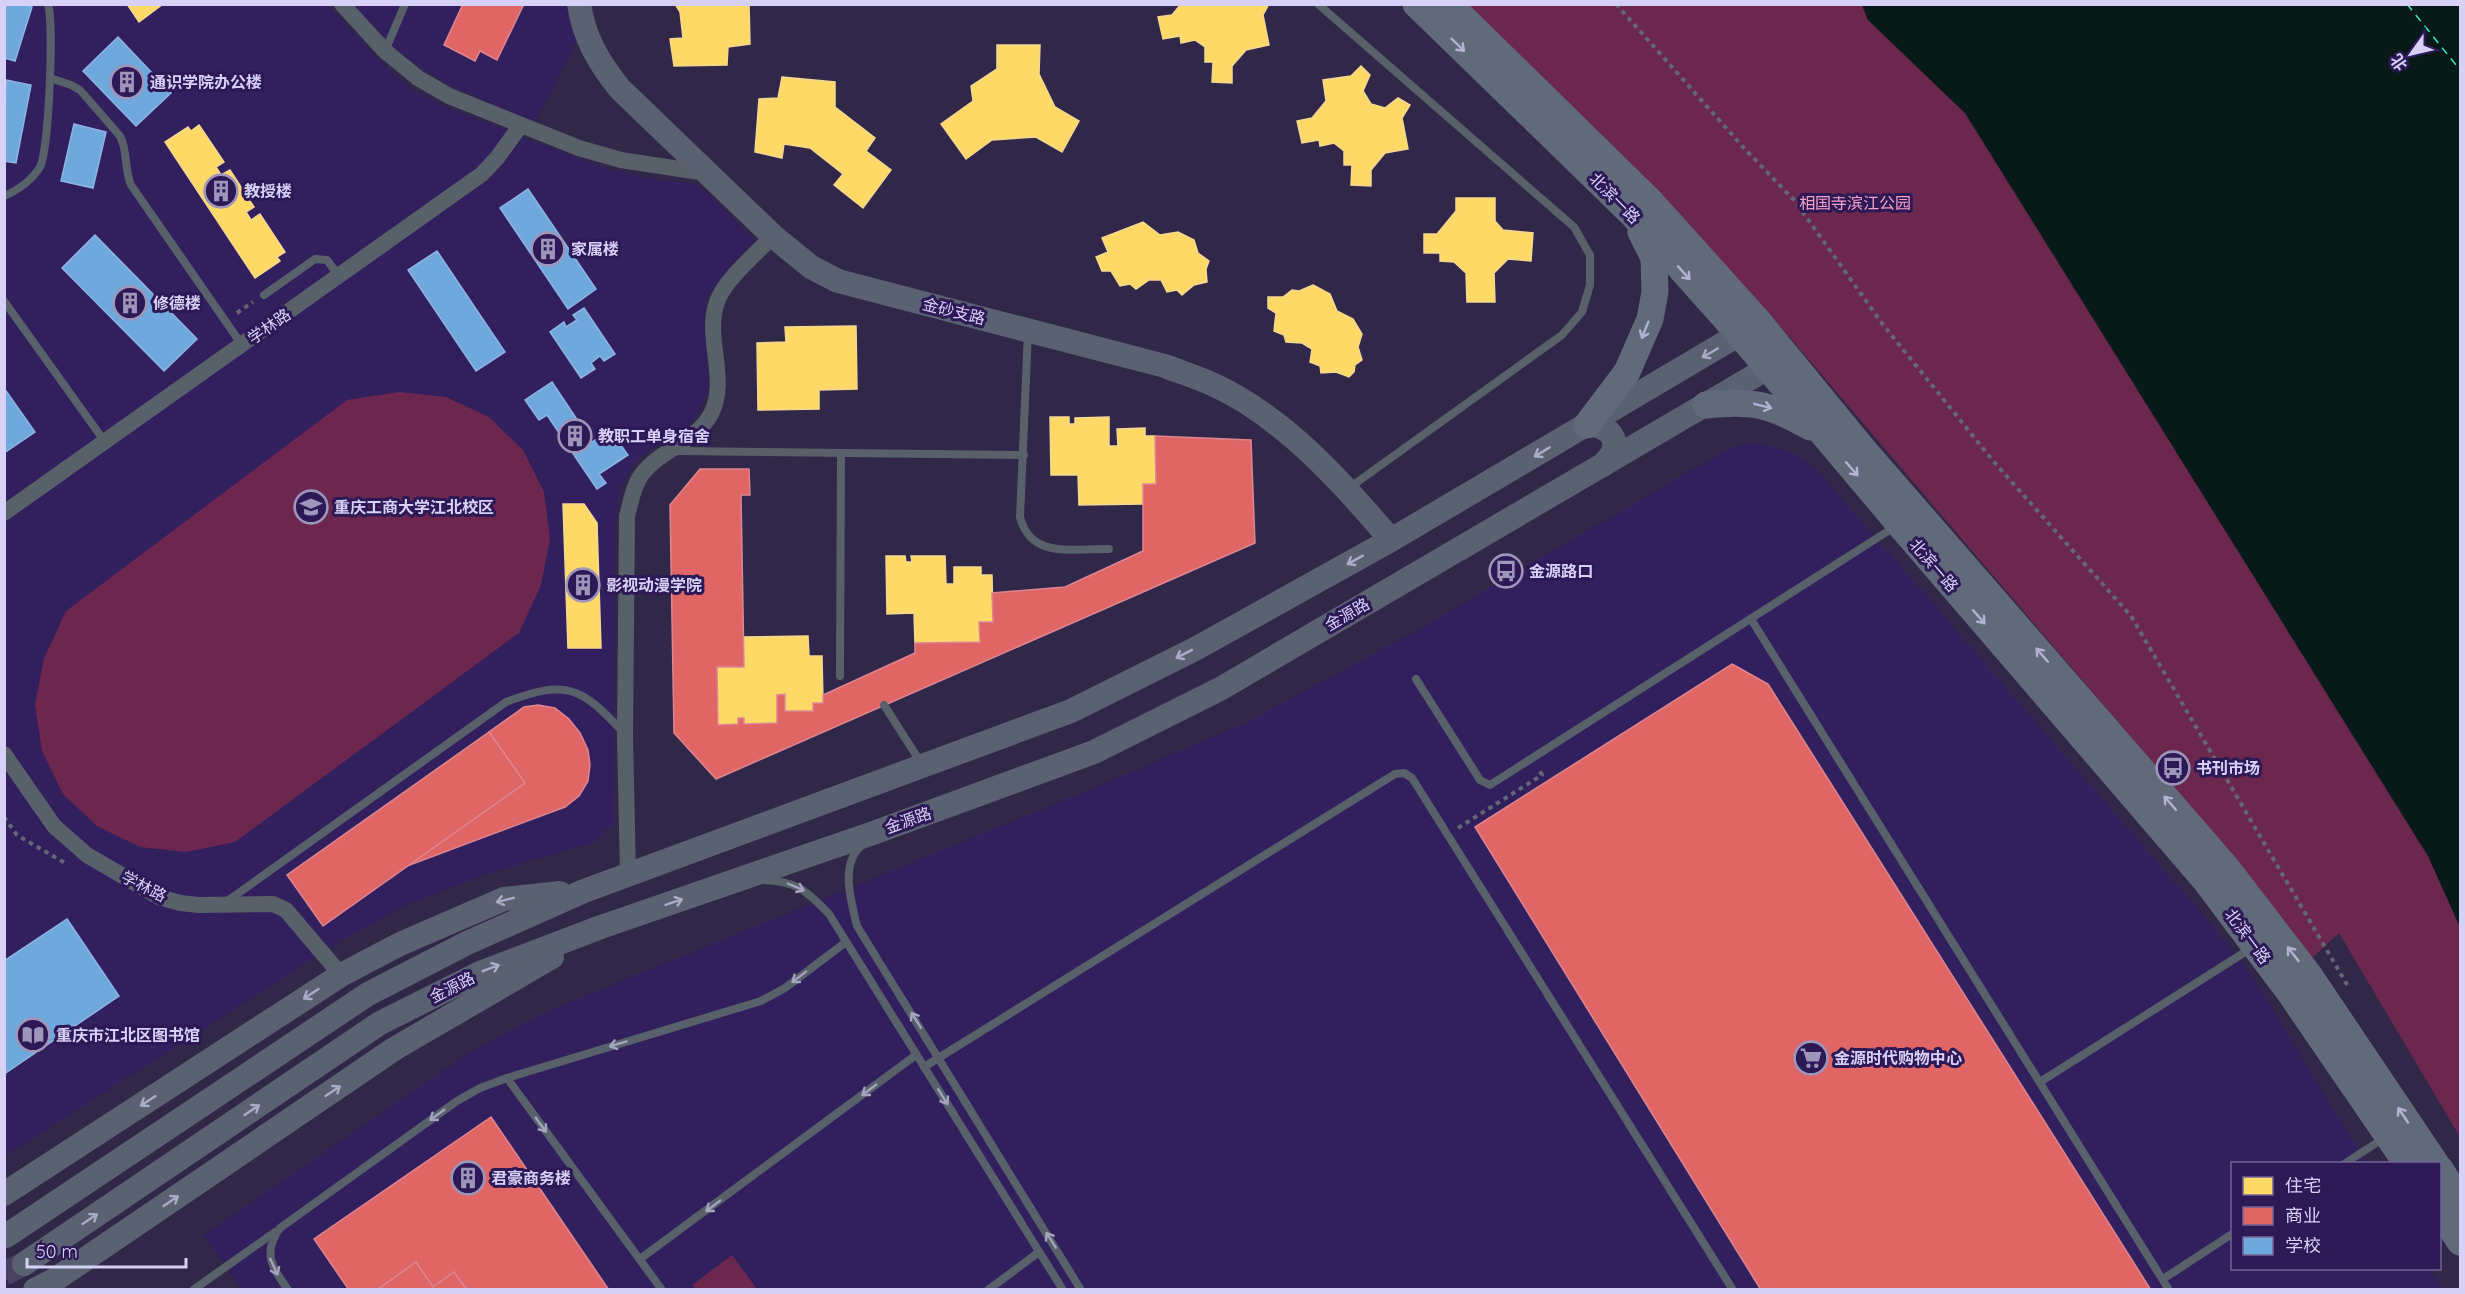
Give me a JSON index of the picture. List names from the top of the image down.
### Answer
{
  "streets": {
    "main road": ["北滨一路", "金砂支路", "金源路"],
    "street": ["学林路"]
  },
  "crossings": [
    ["北滨一路", "金源路"],
    ["金砂支路", "金源路"]
  ],
  "parks": ["相国寺滨江公园"],
  "places": {
    "building": [
      "通识学院办公楼",
      "教授楼",
      "家属楼",
      "修德楼",
      "教职工单身宿舍",
      "影视动漫学院",
      "君豪商务楼"
    ],
    "school or university": ["重庆工商大学江北校区"],
    "bus stop": ["金源路口", "书刊市场"],
    "library": ["重庆市江北区图书馆"],
    "supermarket": ["金源时代购物中心"]
  },
  "legend": ["住宅", "商业", "学校"],
  "scale_bar": "50 m",
  "north": "bottom left"
}
